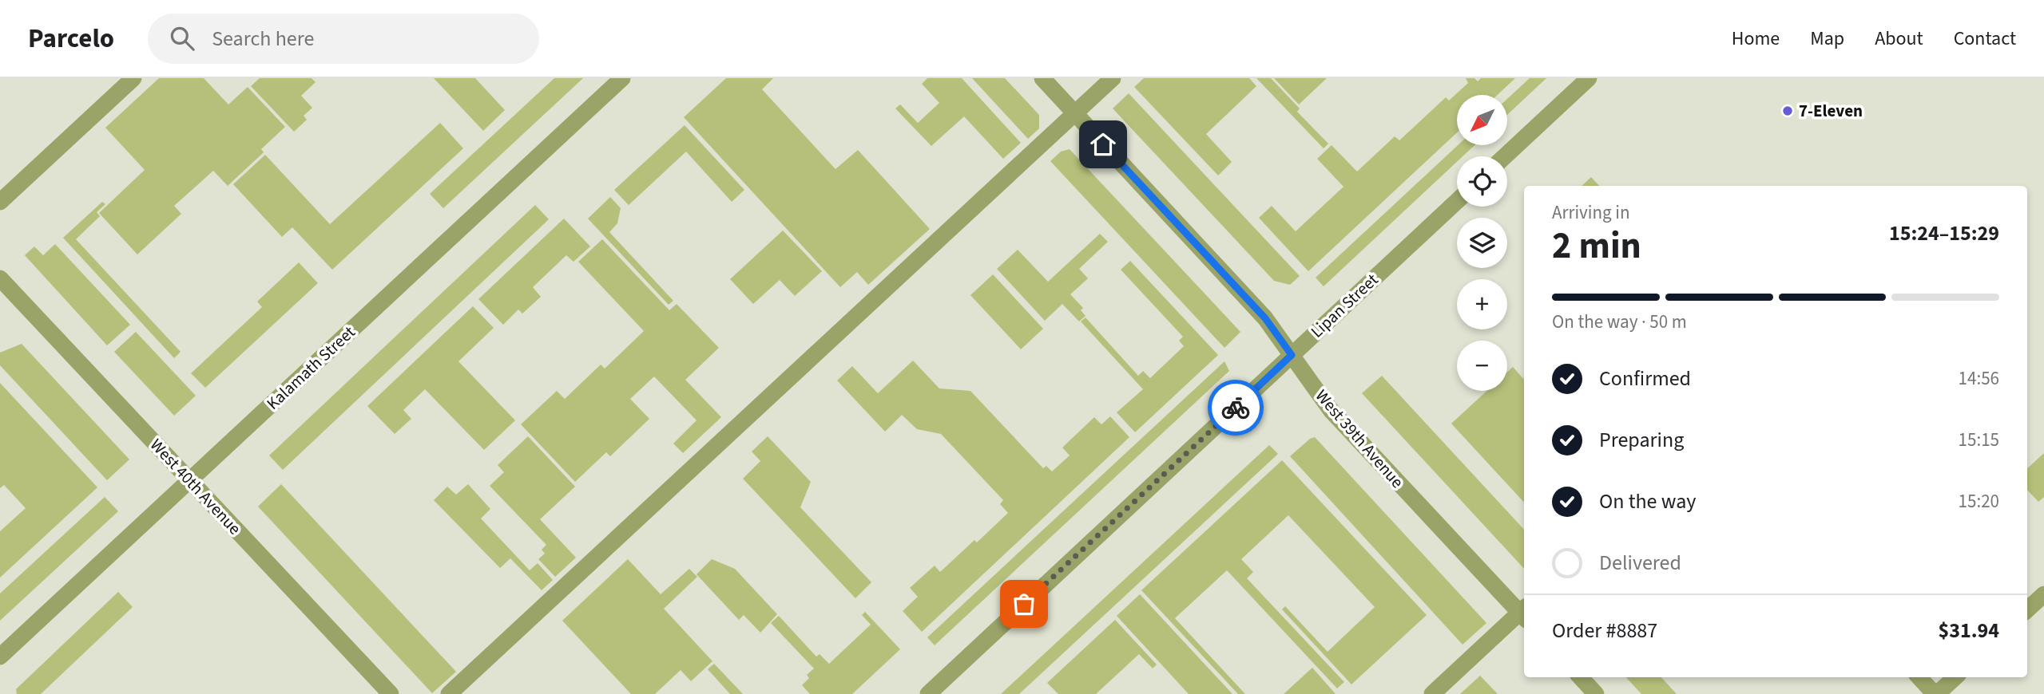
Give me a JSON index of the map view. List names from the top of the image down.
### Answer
{
  "streets": {
    "street": [
      "Lipan Street",
      "Kalamath Street",
      "West 39th Avenue",
      "West 40th Avenue"
    ]
  },
  "crossings": [
    ["Lipan Street", "West 39th Avenue"],
    ["Kalamath Street", "West 40th Avenue"]
  ],
  "places": ["7-Eleven"],
  "north": "bottom left",
  "page": {
    "header": "Parcelo",
    "search": "Search here",
    "nav": [
      "Home",
      "Map",
      "About",
      "Contact"
    ],
    "map_buttons": ["+", "−"],
    "heading": ["2 min", "Arriving in", "15:24–15:29"],
    "panel": ["Order #8887", "$31.94"],
    "bar": "On the way · 50 m",
    "list": [
      ["Confirmed", "14:56"],
      ["Preparing", "15:15"],
      ["On the way", "15:20"],
      "Delivered"
    ]
  }
}
